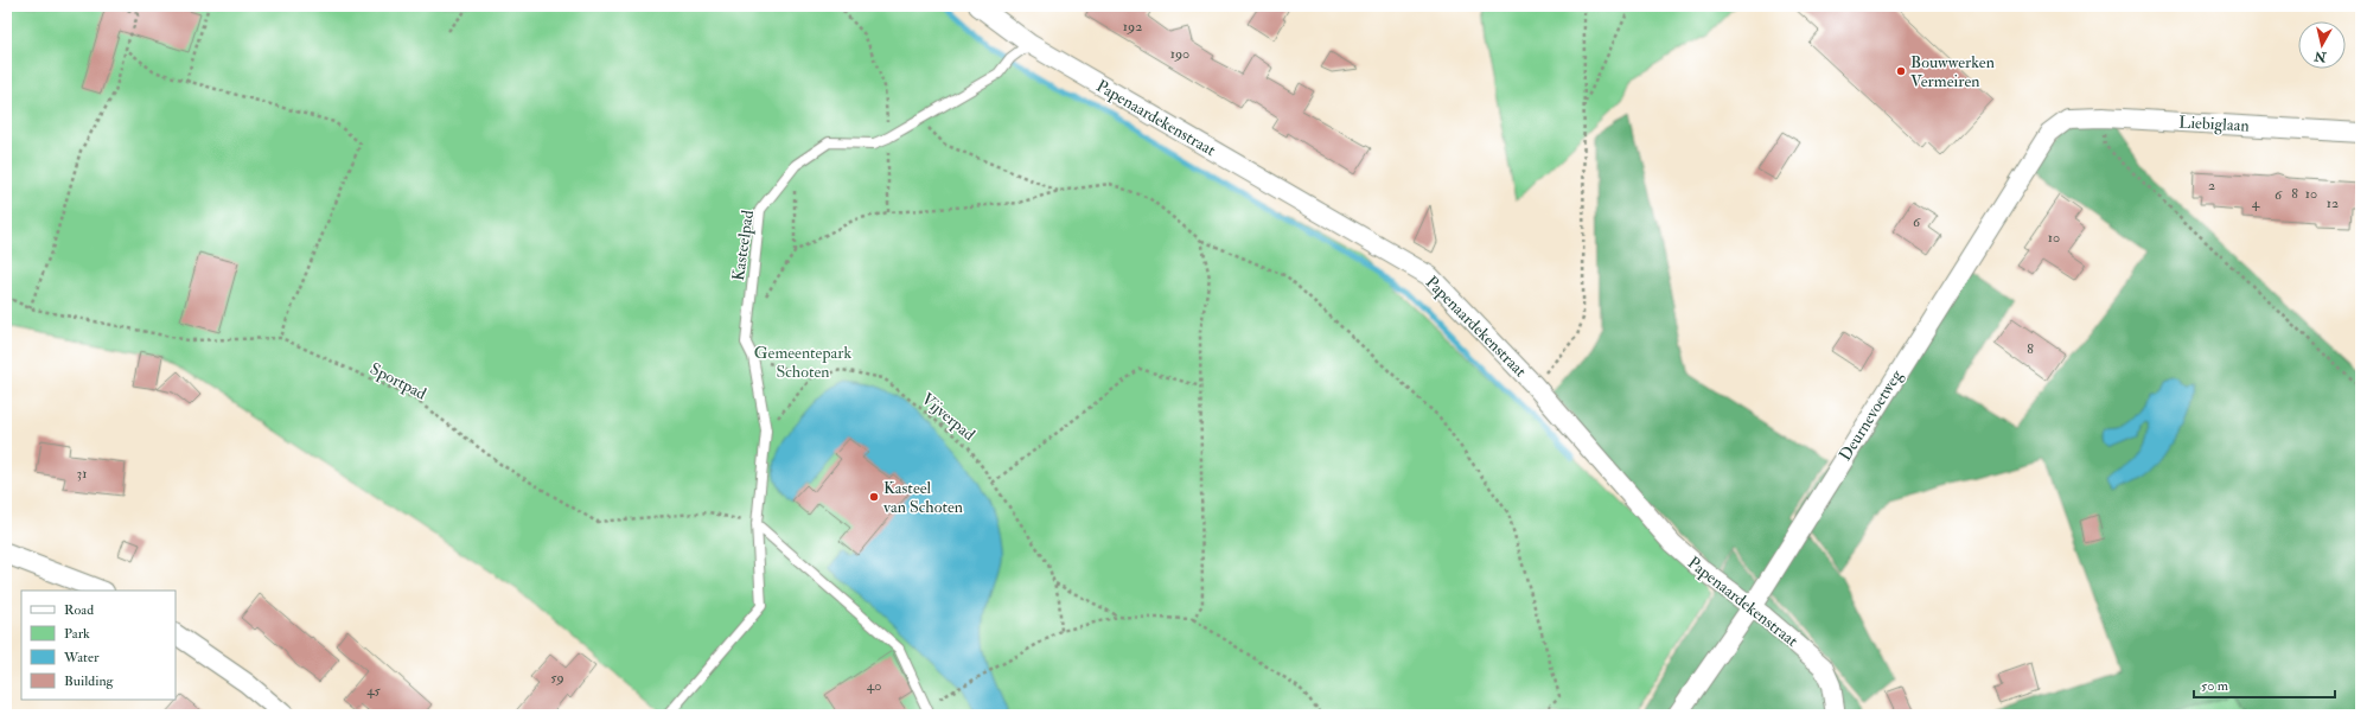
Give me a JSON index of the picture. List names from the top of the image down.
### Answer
{
  "streets": {
    "street": ["Papenaardekenstraat", "Liebiglaan", "Deurnevoetweg"],
    "lane": ["Kasteelpad"],
    "path": ["Sportpad", "Vijverpad"]
  },
  "crossings": [
    ["Papenaardekenstraat", "Kasteelpad"],
    ["Papenaardekenstraat", "Deurnevoetweg"],
    ["Liebiglaan", "Deurnevoetweg"],
    ["Kasteelpad", "Sportpad"]
  ],
  "parks": ["Gemeentepark Schoten"],
  "places": ["Bouwwerken Vermeiren", "Kasteel van Schoten"],
  "house_numbers": [
    "192",
    "190",
    "2",
    "8",
    "10",
    "6",
    "4",
    "12",
    "6",
    "10",
    "8",
    "31",
    "59",
    "40",
    "45"
  ],
  "legend": [
    "Road",
    "Park",
    "Water",
    "Building"
  ],
  "scale_bar": "50 m",
  "north": "bottom"
}
